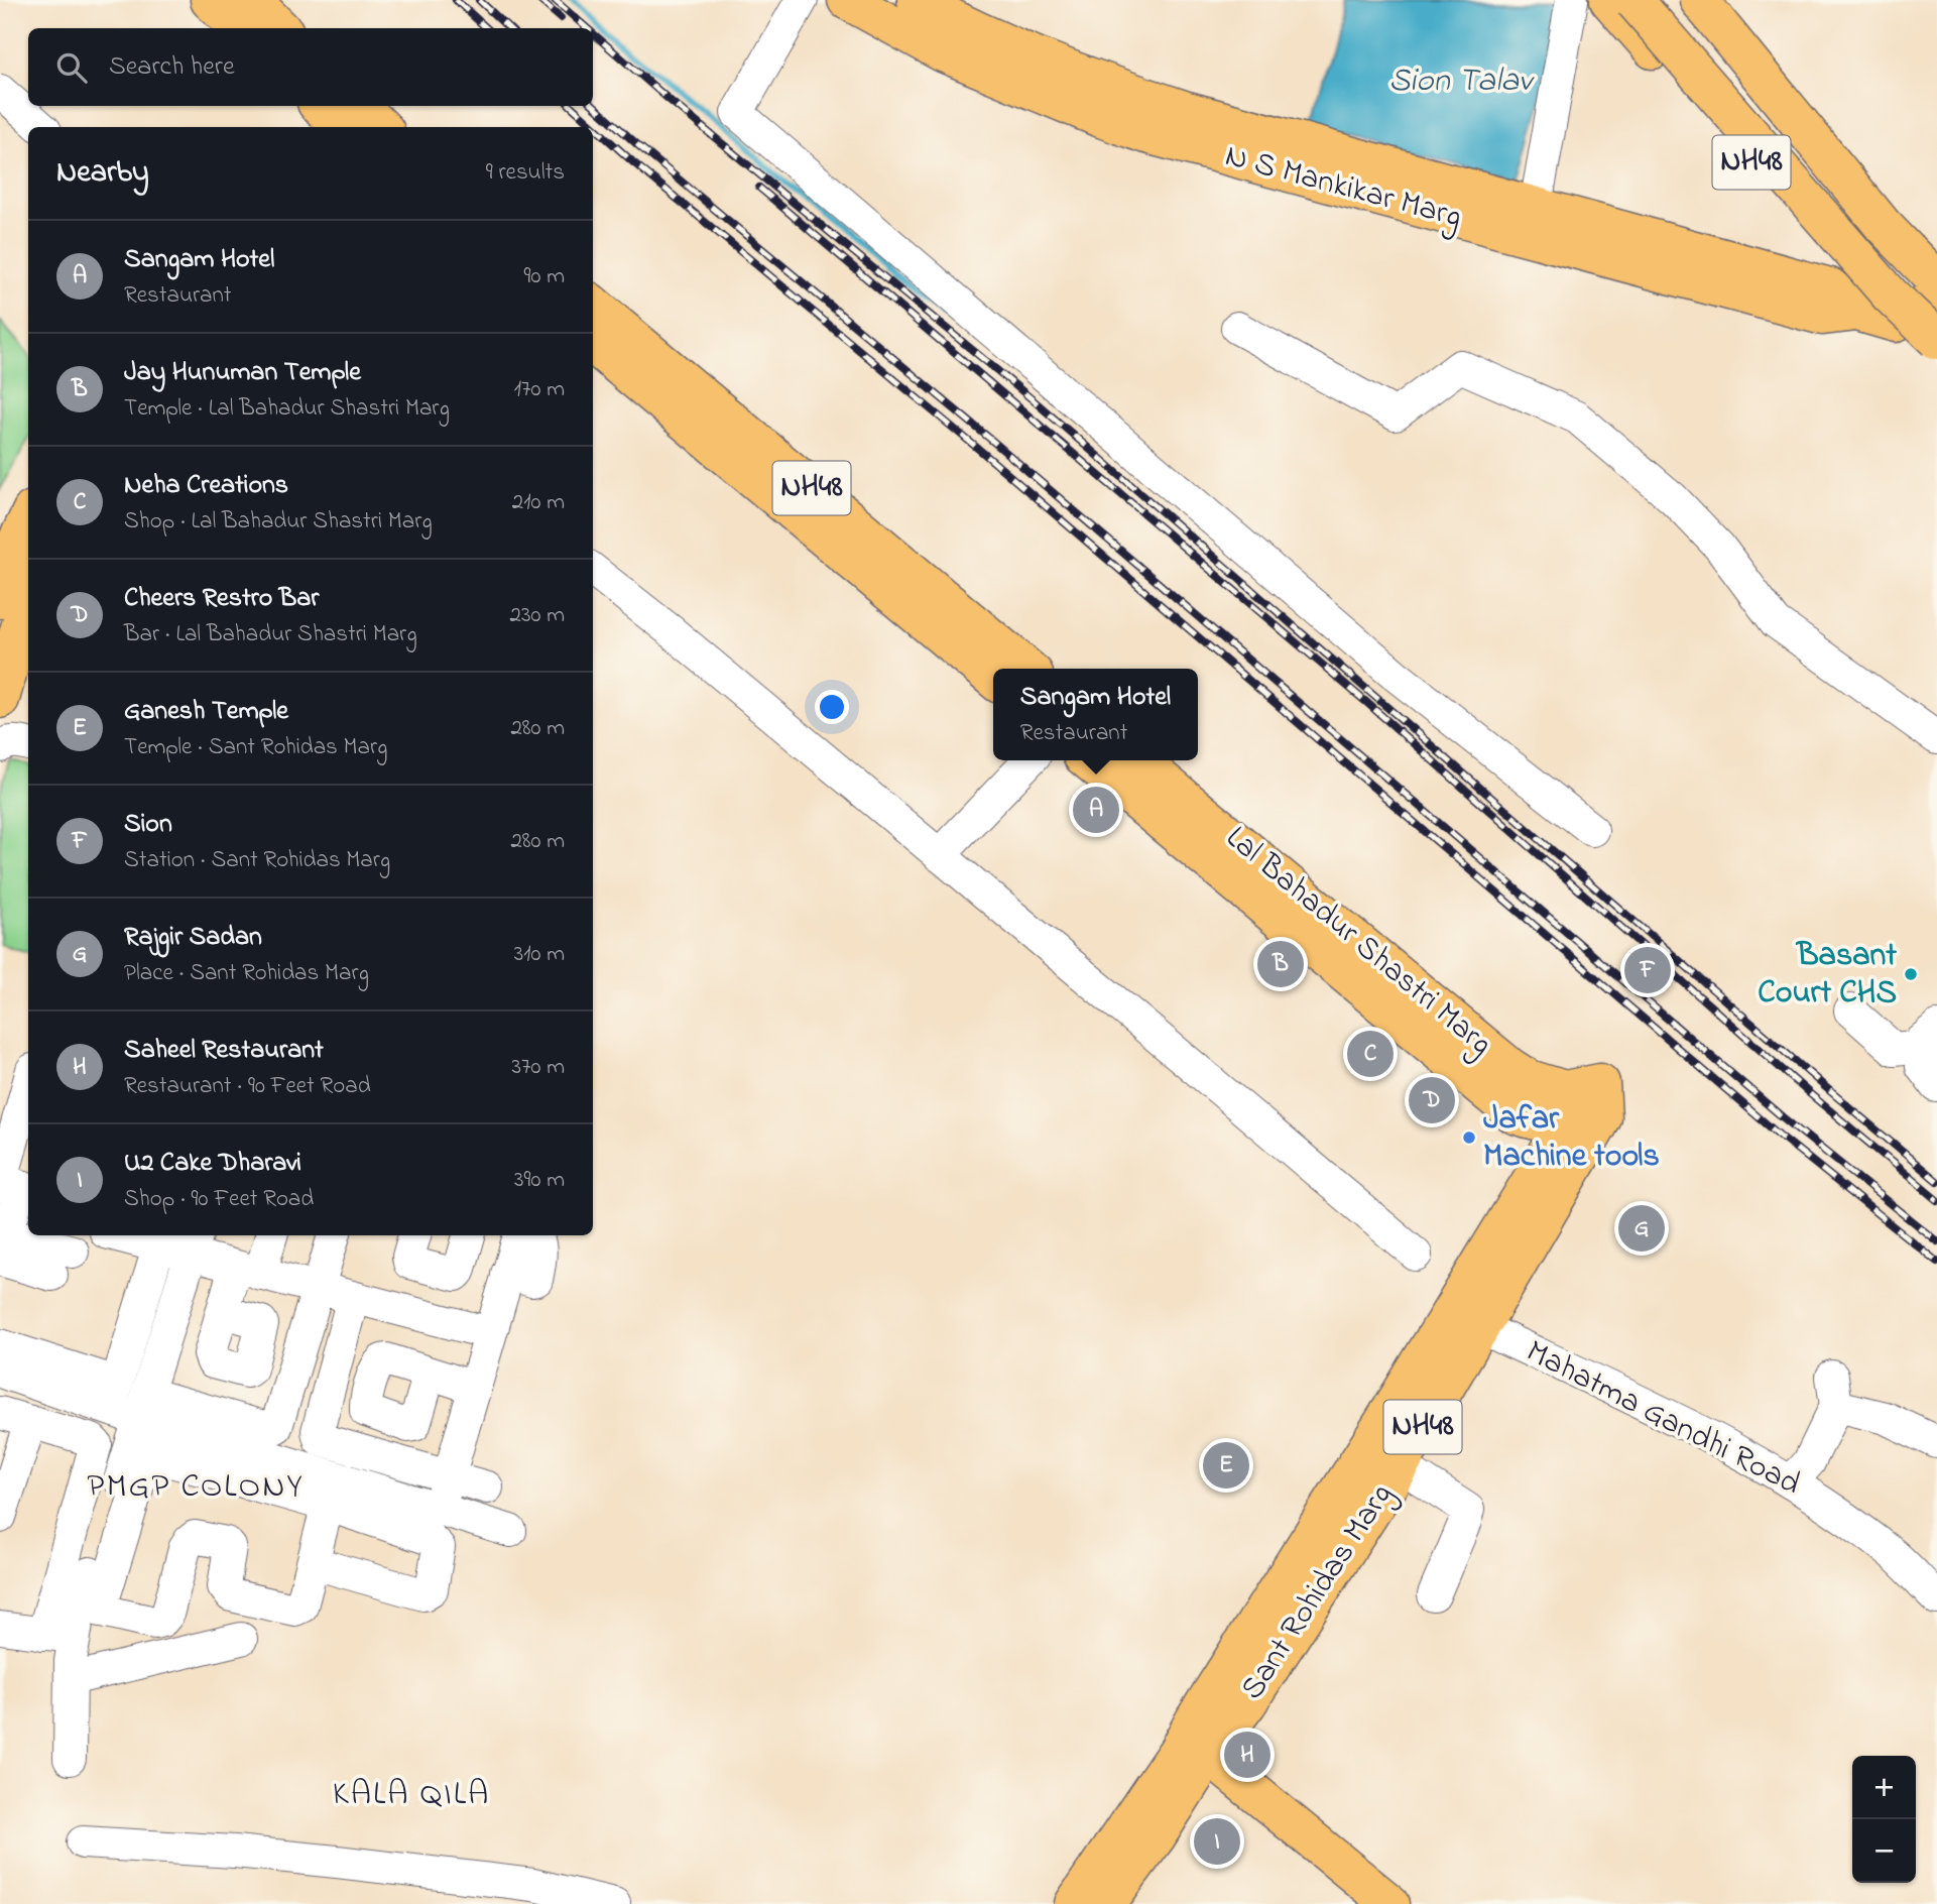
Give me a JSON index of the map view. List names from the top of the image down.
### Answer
{
  "streets": {
    "main road": [
      "NH48",
      "N S Mankikar Marg",
      "Lal Bahadur Shastri Marg",
      "Sant Rohidas Marg"
    ],
    "street": ["Mahatma Gandhi Road"]
  },
  "crossings": [
    ["NH48", "N S Mankikar Marg"],
    ["Lal Bahadur Shastri Marg", "Sant Rohidas Marg"],
    ["Mahatma Gandhi Road", "Sant Rohidas Marg"]
  ],
  "districts": ["PMGP COLONY", "KALA QILA"],
  "water": ["Sion Talav"],
  "places": ["Basant Court CHS", "Jafar Machine tools"],
  "page": {
    "search": "Search here",
    "heading": ["Nearby", "9 results"],
    "list": [
      {
        "mark": "A",
        "name": "Sangam Hotel",
        "note": "Restaurant",
        "value": "90 m"
      },
      {
        "mark": "B",
        "name": "Jay Hunuman Temple",
        "note": "Temple · Lal Bahadur Shastri Marg",
        "value": "170 m"
      },
      {
        "mark": "C",
        "name": "Neha Creations",
        "note": "Shop · Lal Bahadur Shastri Marg",
        "value": "210 m"
      },
      {
        "mark": "D",
        "name": "Cheers Restro Bar",
        "note": "Bar · Lal Bahadur Shastri Marg",
        "value": "230 m"
      },
      {
        "mark": "E",
        "name": "Ganesh Temple",
        "note": "Temple · Sant Rohidas Marg",
        "value": "280 m"
      },
      {
        "mark": "F",
        "name": "Sion",
        "note": "Station · Sant Rohidas Marg",
        "value": "280 m"
      },
      {
        "mark": "G",
        "name": "Rajgir Sadan",
        "note": "Place · Sant Rohidas Marg",
        "value": "310 m"
      },
      {
        "mark": "H",
        "name": "Saheel Restaurant",
        "note": "Restaurant · 90 Feet Road",
        "value": "370 m"
      },
      {
        "mark": "I",
        "name": "U2 Cake Dharavi",
        "note": "Shop · 90 Feet Road",
        "value": "390 m"
      }
    ],
    "popup": ["Sangam Hotel", "Restaurant"],
    "pins": [
      "A",
      "B",
      "F",
      "C",
      "D",
      "G",
      "E",
      "H",
      "I"
    ],
    "map_buttons": ["+", "−"]
  }
}
